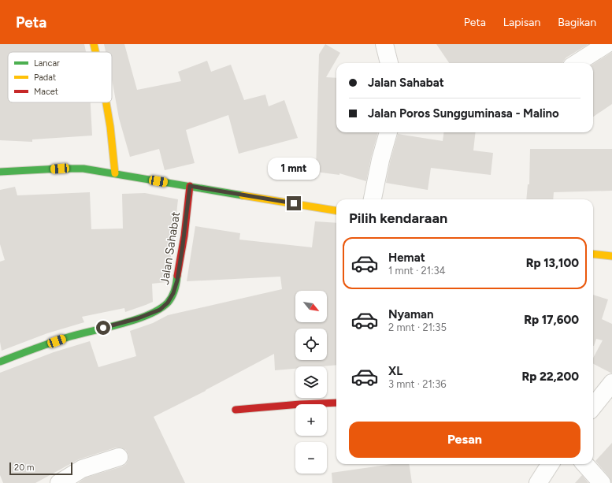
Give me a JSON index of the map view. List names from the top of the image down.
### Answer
{
  "streets": {
    "street": ["Jalan Sahabat"]
  },
  "legend": ["Lancar", "Padat", "Macet"],
  "scale_bar": "20 m",
  "north": "bottom right",
  "page": {
    "header": "Peta",
    "nav": ["Peta", "Lapisan", "Bagikan"],
    "banner": ["Jalan Sahabat", "Jalan Poros Sungguminasa - Malino"],
    "bubble": "1 mnt",
    "heading": "Pilih kendaraan",
    "list": [
      {
        "name": "Hemat",
        "note": "1 mnt · 21:34",
        "value": "Rp 13,100"
      },
      {
        "name": "Nyaman",
        "note": "2 mnt · 21:35",
        "value": "Rp 17,600"
      },
      {
        "name": "XL",
        "note": "3 mnt · 21:36",
        "value": "Rp 22,200"
      }
    ],
    "map_buttons": ["+", "−"],
    "buttons": "Pesan",
    "scale": "20 m"
  }
}
